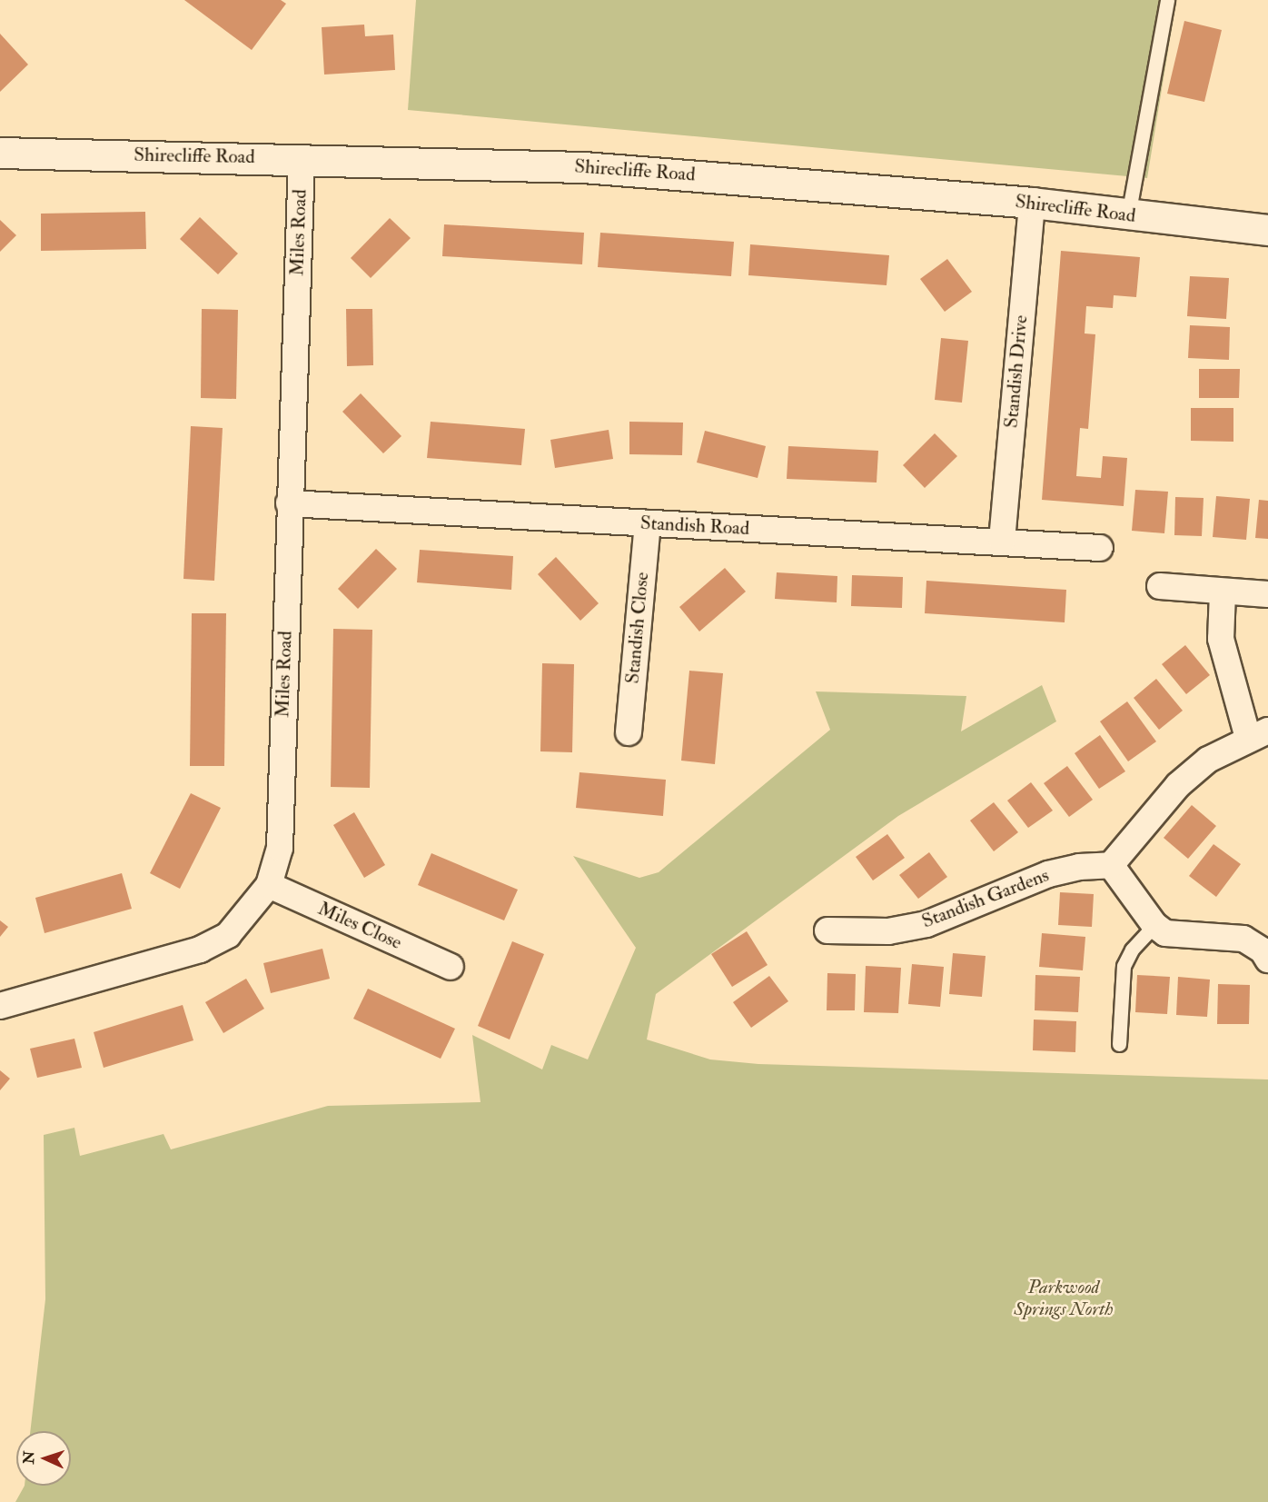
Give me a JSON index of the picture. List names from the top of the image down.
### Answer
{
  "streets": {
    "street": [
      "Shirecliffe Road",
      "Miles Road",
      "Standish Drive",
      "Standish Road",
      "Standish Close",
      "Standish Gardens",
      "Miles Close"
    ]
  },
  "crossings": [
    ["Shirecliffe Road", "Miles Road"],
    ["Shirecliffe Road", "Standish Drive"],
    ["Miles Road", "Standish Road"],
    ["Miles Road", "Miles Close"],
    ["Standish Drive", "Standish Road"],
    ["Standish Road", "Standish Close"]
  ],
  "parks": ["Parkwood Springs North"],
  "north": "left"
}
